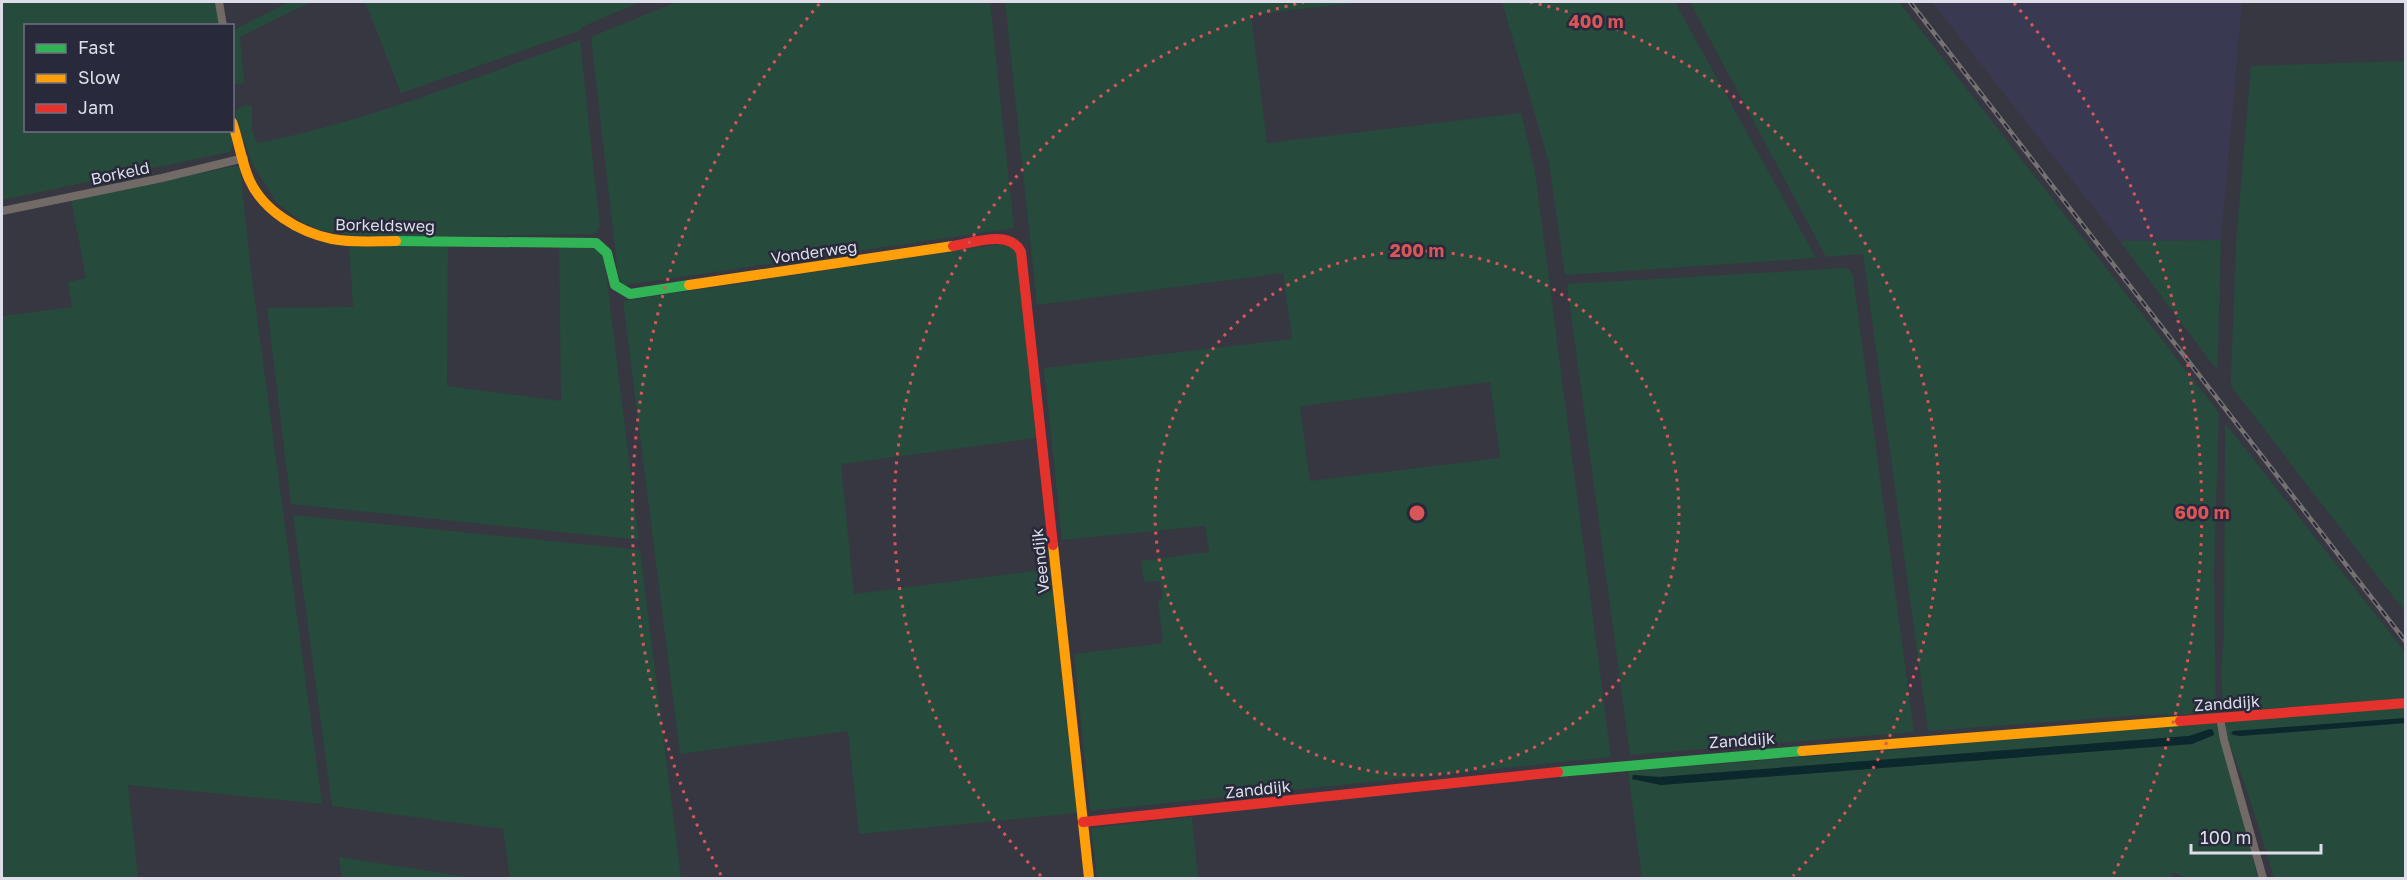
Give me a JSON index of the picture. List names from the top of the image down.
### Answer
{
  "streets": {
    "street": [
      "Borkeld",
      "Borkeldsweg",
      "Vonderweg",
      "Veendijk",
      "Zanddijk"
    ]
  },
  "crossings": [
    ["Borkeld", "Borkeldsweg"],
    ["Borkeldsweg", "Vonderweg"],
    ["Vonderweg", "Veendijk"],
    ["Veendijk", "Zanddijk"]
  ],
  "legend": ["Fast", "Slow", "Jam"],
  "scale_bar": "100 m",
  "rings": ["400 m", "200 m", "600 m"]
}
